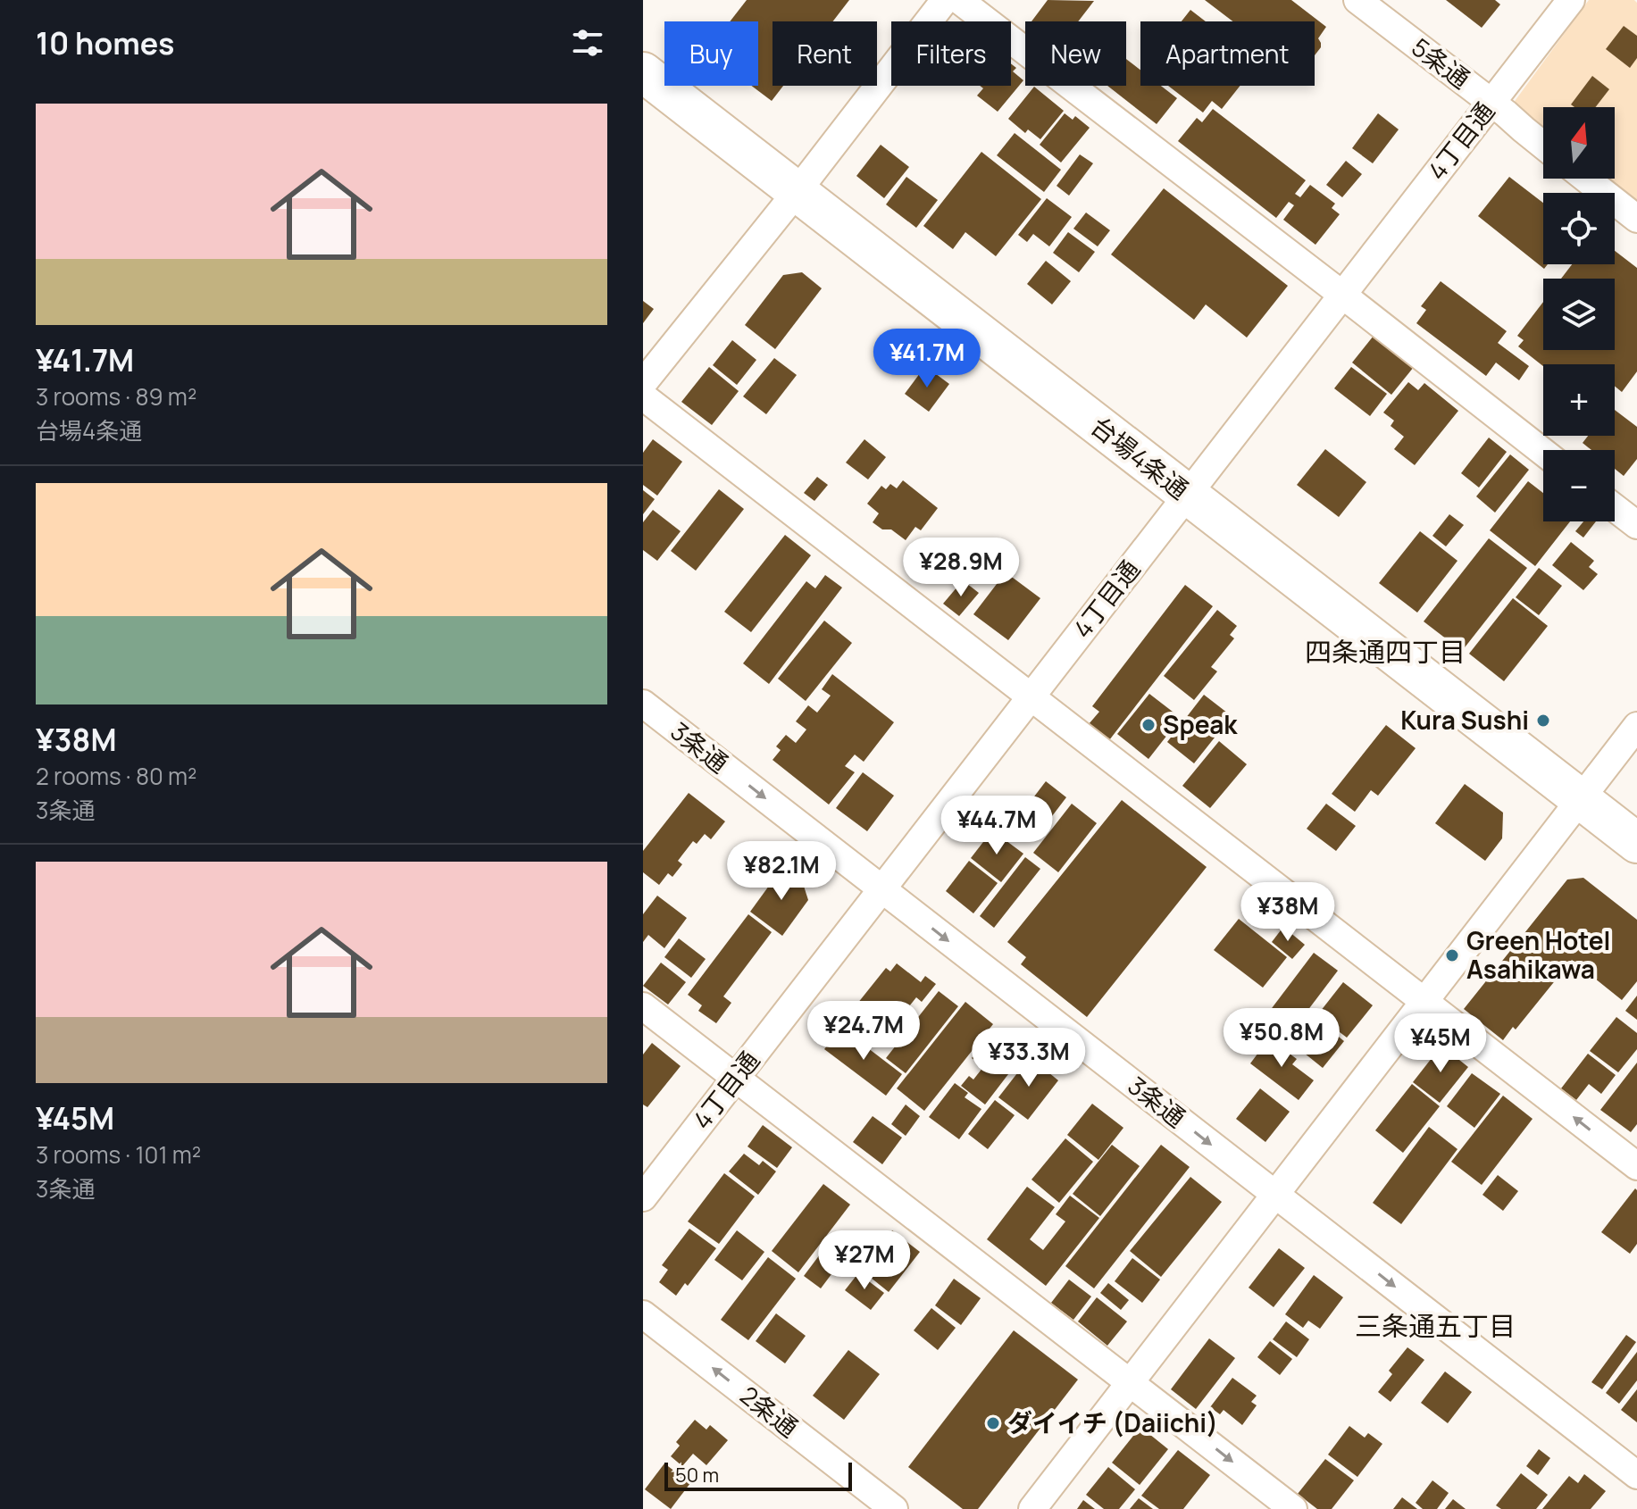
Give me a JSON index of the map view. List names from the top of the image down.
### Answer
{
  "streets": {
    "highway": ["台場4条通"],
    "street": [
      "5条通",
      "4丁目通",
      "3条通",
      "2条通"
    ]
  },
  "crossings": [
    ["5条通", "4丁目通"],
    ["4丁目通", "台場4条通"],
    ["4丁目通", "3条通"]
  ],
  "one_way": ["2条通"],
  "districts": ["四条通四丁目", "三条通五丁目"],
  "places": [
    "Kura Sushi",
    "Speak",
    "Green Hotel Asahikawa",
    "ダイイチ (Daiichi)"
  ],
  "scale_bar": "50 m",
  "north": "top",
  "page": {
    "heading": "10 homes",
    "chip": [
      "Buy",
      "Rent",
      "Filters",
      "New",
      "Apartment"
    ],
    "list": [
      {
        "name": "¥41.7M",
        "note": "3 rooms · 89 m² · 台場4条通"
      },
      {
        "name": "¥38M",
        "note": "2 rooms · 80 m² · 3条通"
      },
      {
        "name": "¥45M",
        "note": "3 rooms · 101 m² · 3条通"
      }
    ],
    "map_buttons": ["+", "−"],
    "price": [
      "¥41.7M",
      "¥28.9M",
      "¥44.7M",
      "¥82.1M",
      "¥38M",
      "¥24.7M",
      "¥50.8M",
      "¥45M",
      "¥33.3M",
      "¥27M"
    ],
    "scale": "50 m"
  }
}
